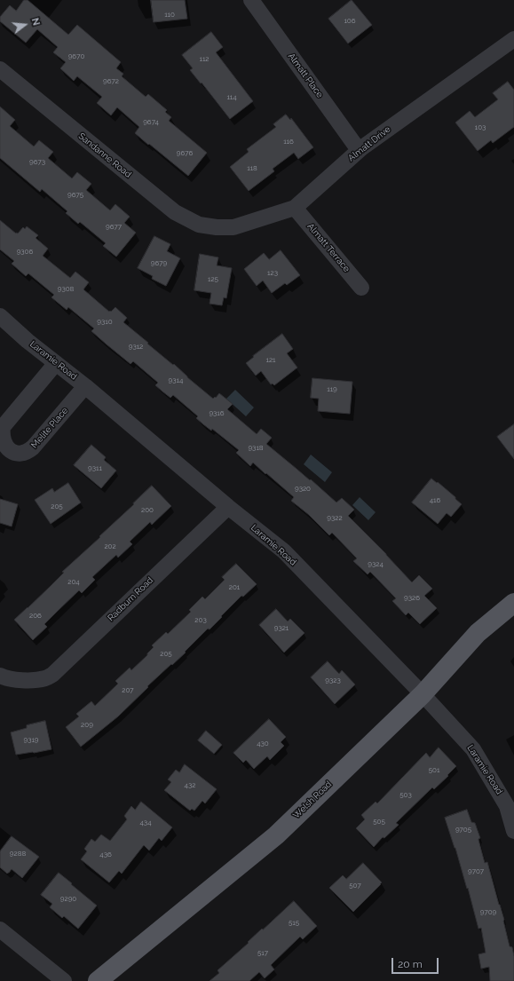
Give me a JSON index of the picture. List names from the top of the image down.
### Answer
{
  "streets": {
    "main road": ["Welsh Road"],
    "street": [
      "Almatt Place",
      "Almatt Drive",
      "Sandanne Road",
      "Almatt Terrace",
      "Laramie Road",
      "Melite Place",
      "Radburn Road"
    ]
  },
  "crossings": [
    ["Almatt Place", "Almatt Drive"],
    ["Almatt Drive", "Sandanne Road"],
    ["Almatt Drive", "Almatt Terrace"],
    ["Laramie Road", "Melite Place"],
    ["Laramie Road", "Radburn Road"],
    ["Laramie Road", "Welsh Road"]
  ],
  "house_numbers": [
    "110",
    "106",
    "9670",
    "112",
    "9672",
    "114",
    "9674",
    "103",
    "116",
    "9676",
    "9673",
    "118",
    "9675",
    "9677",
    "9306",
    "9679",
    "123",
    "125",
    "9308",
    "9310",
    "9312",
    "121",
    "9314",
    "119",
    "9316",
    "9318",
    "9311",
    "9320",
    "416",
    "205",
    "200",
    "9322",
    "202",
    "9324",
    "204",
    "201",
    "9326",
    "206",
    "203",
    "9321",
    "205",
    "9323",
    "207",
    "209",
    "9319",
    "430",
    "501",
    "432",
    "503",
    "505",
    "434",
    "9705",
    "9288",
    "436",
    "9707",
    "507",
    "9290",
    "9709",
    "515",
    "517"
  ],
  "scale_bar": "20 m",
  "north": "right"
}
